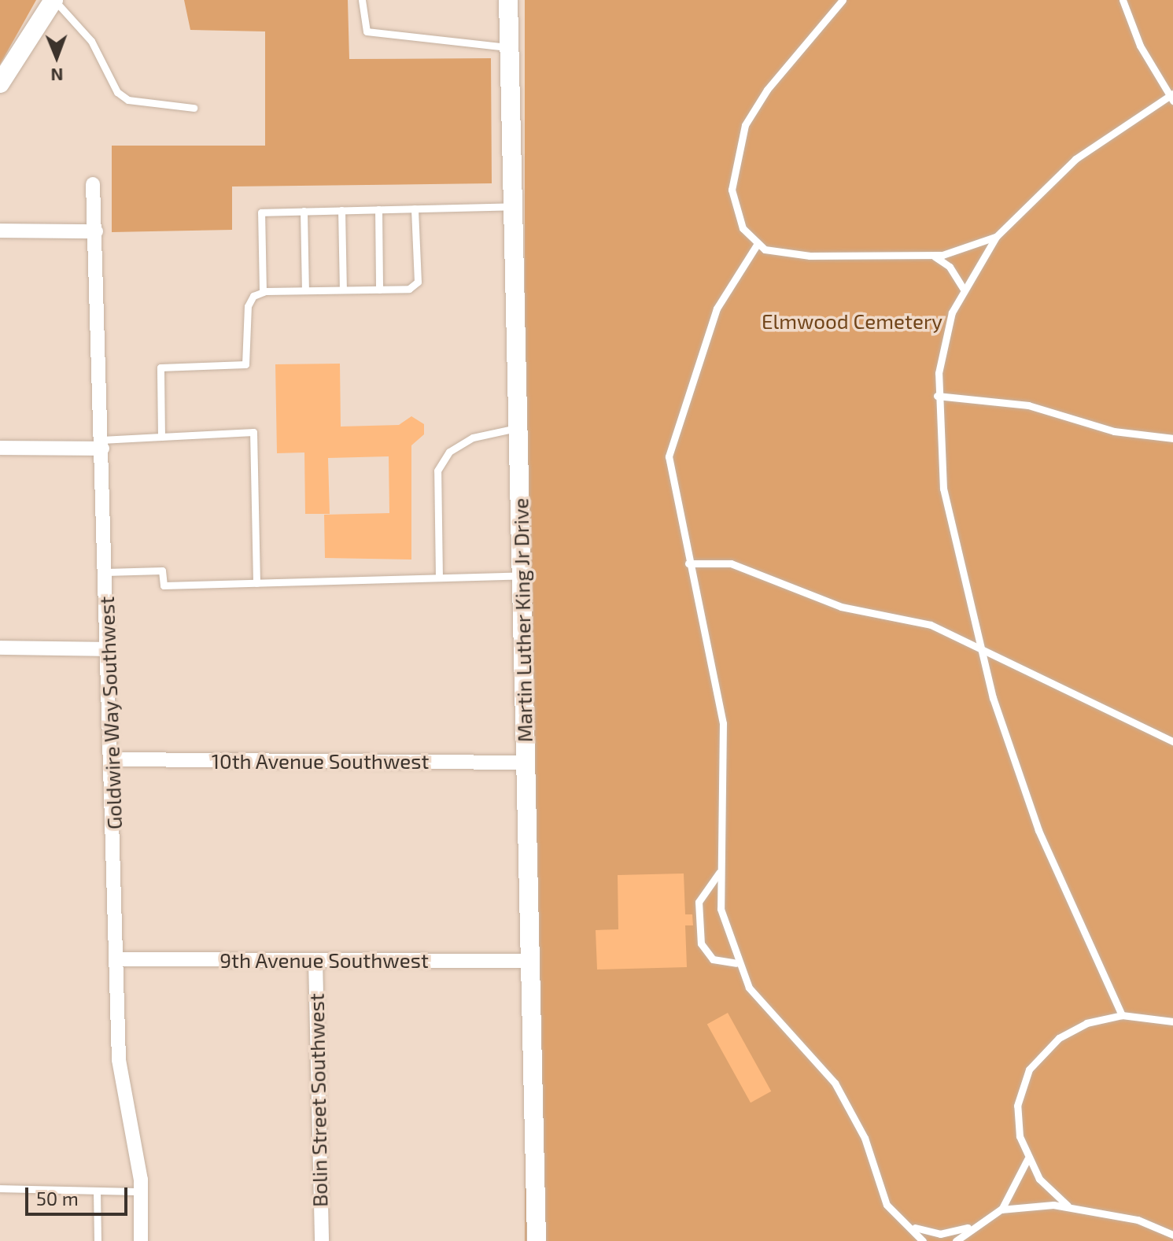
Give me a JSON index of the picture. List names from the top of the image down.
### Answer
{
  "streets": {
    "main road": ["Martin Luther King Jr Drive"],
    "street": [
      "Goldwire Way Southwest",
      "10th Avenue Southwest",
      "9th Avenue Southwest",
      "Bolin Street Southwest"
    ]
  },
  "crossings": [
    ["Martin Luther King Jr Drive", "10th Avenue Southwest"],
    ["Martin Luther King Jr Drive", "9th Avenue Southwest"],
    ["Goldwire Way Southwest", "10th Avenue Southwest"],
    ["Goldwire Way Southwest", "9th Avenue Southwest"],
    ["9th Avenue Southwest", "Bolin Street Southwest"]
  ],
  "parks": ["Elmwood Cemetery"],
  "scale_bar": "50 m",
  "north": "bottom"
}
